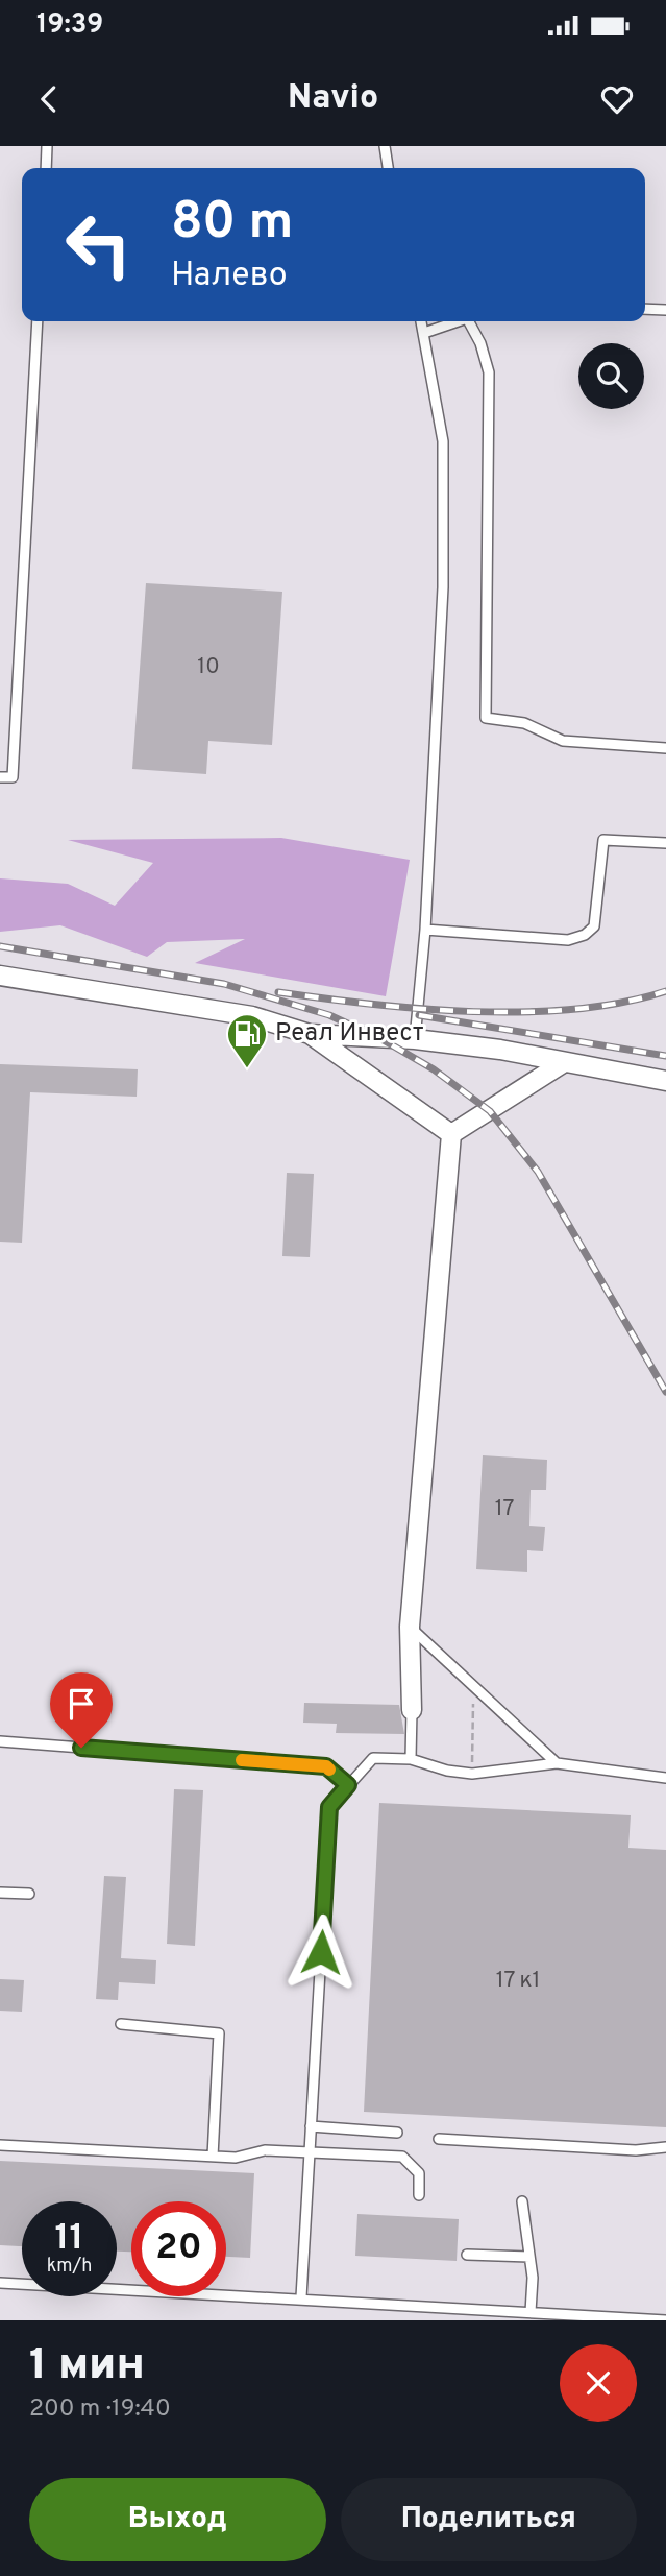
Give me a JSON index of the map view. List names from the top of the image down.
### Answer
{
  "places": {
    "fuel station": ["Реал Инвест"]
  },
  "house_numbers": ["10", "17", "17 к1"],
  "page": {
    "status": "19:39",
    "header": "Navio",
    "turn": ["80 m", "Налево"],
    "speed": "11 km/h",
    "limit": "20",
    "heading": ["1 мин", "200 m · 19:40"],
    "buttons": ["Выход", "Поделиться"]
  }
}
